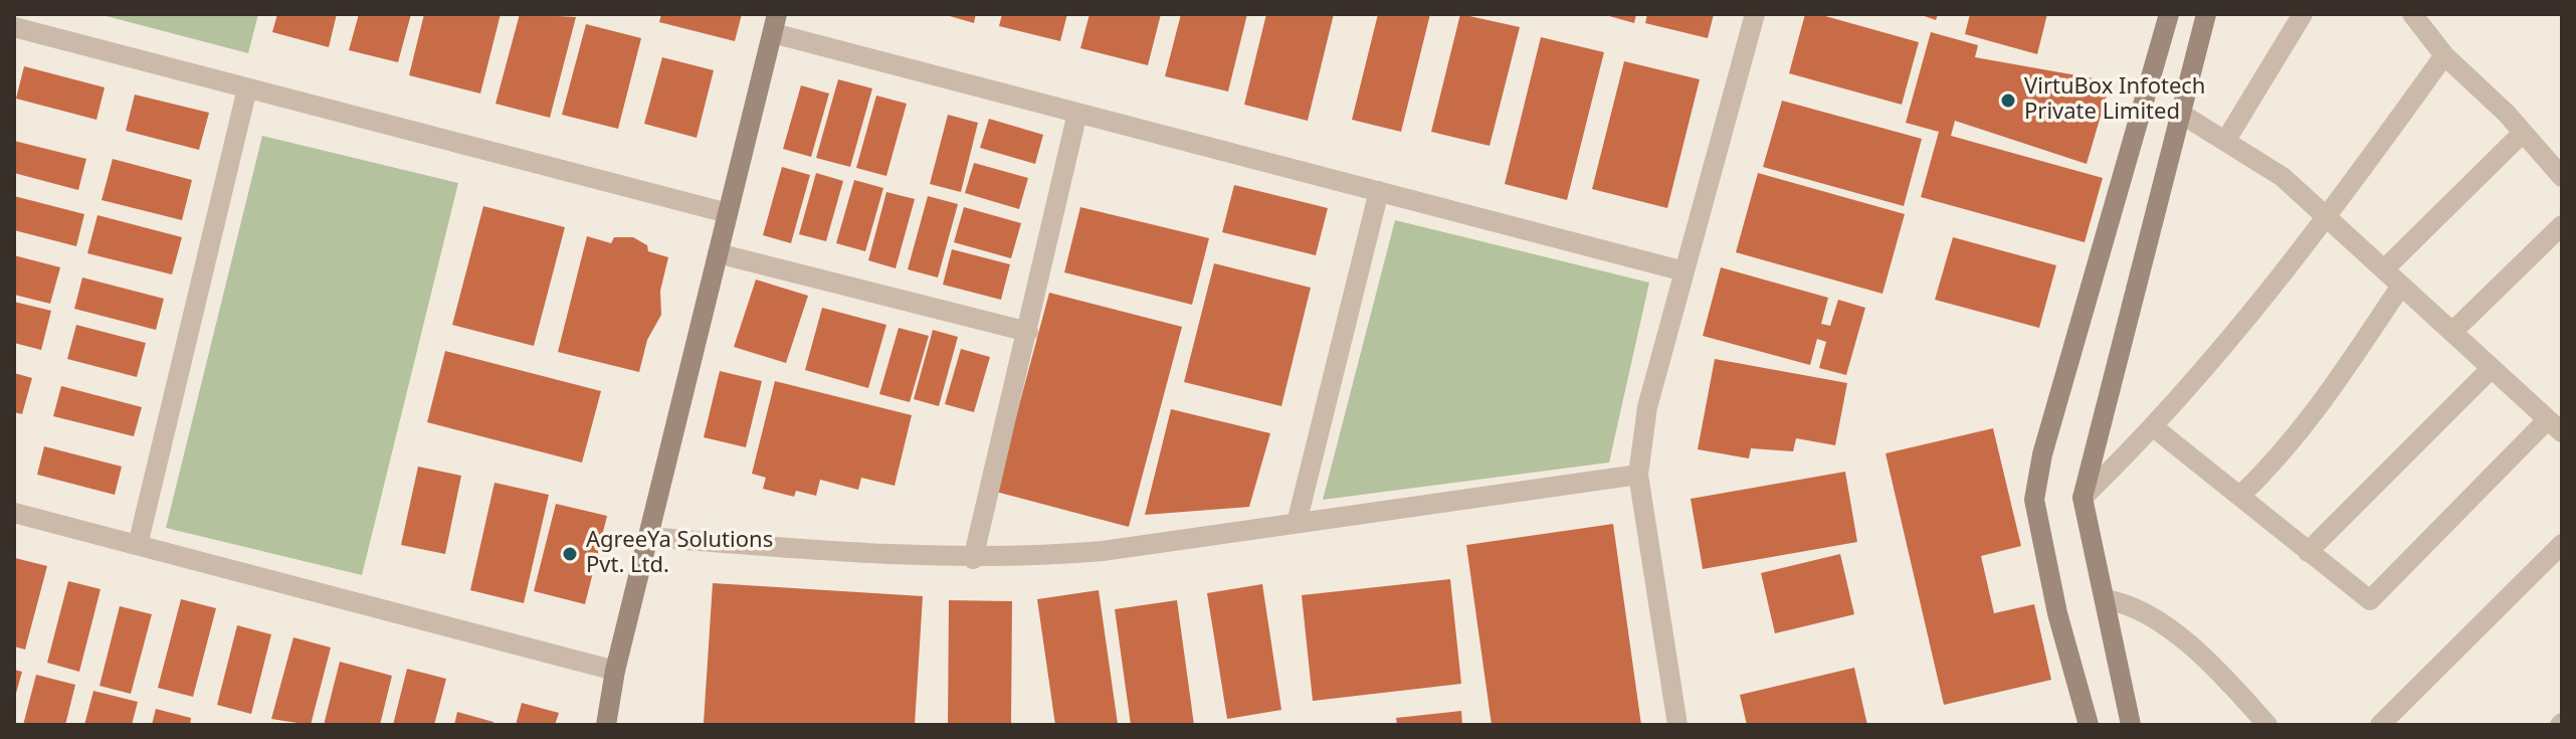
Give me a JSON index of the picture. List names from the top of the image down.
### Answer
{
  "places": ["VirtuBox Infotech Private Limited", "AgreeYa Solutions Pvt. Ltd."]
}
